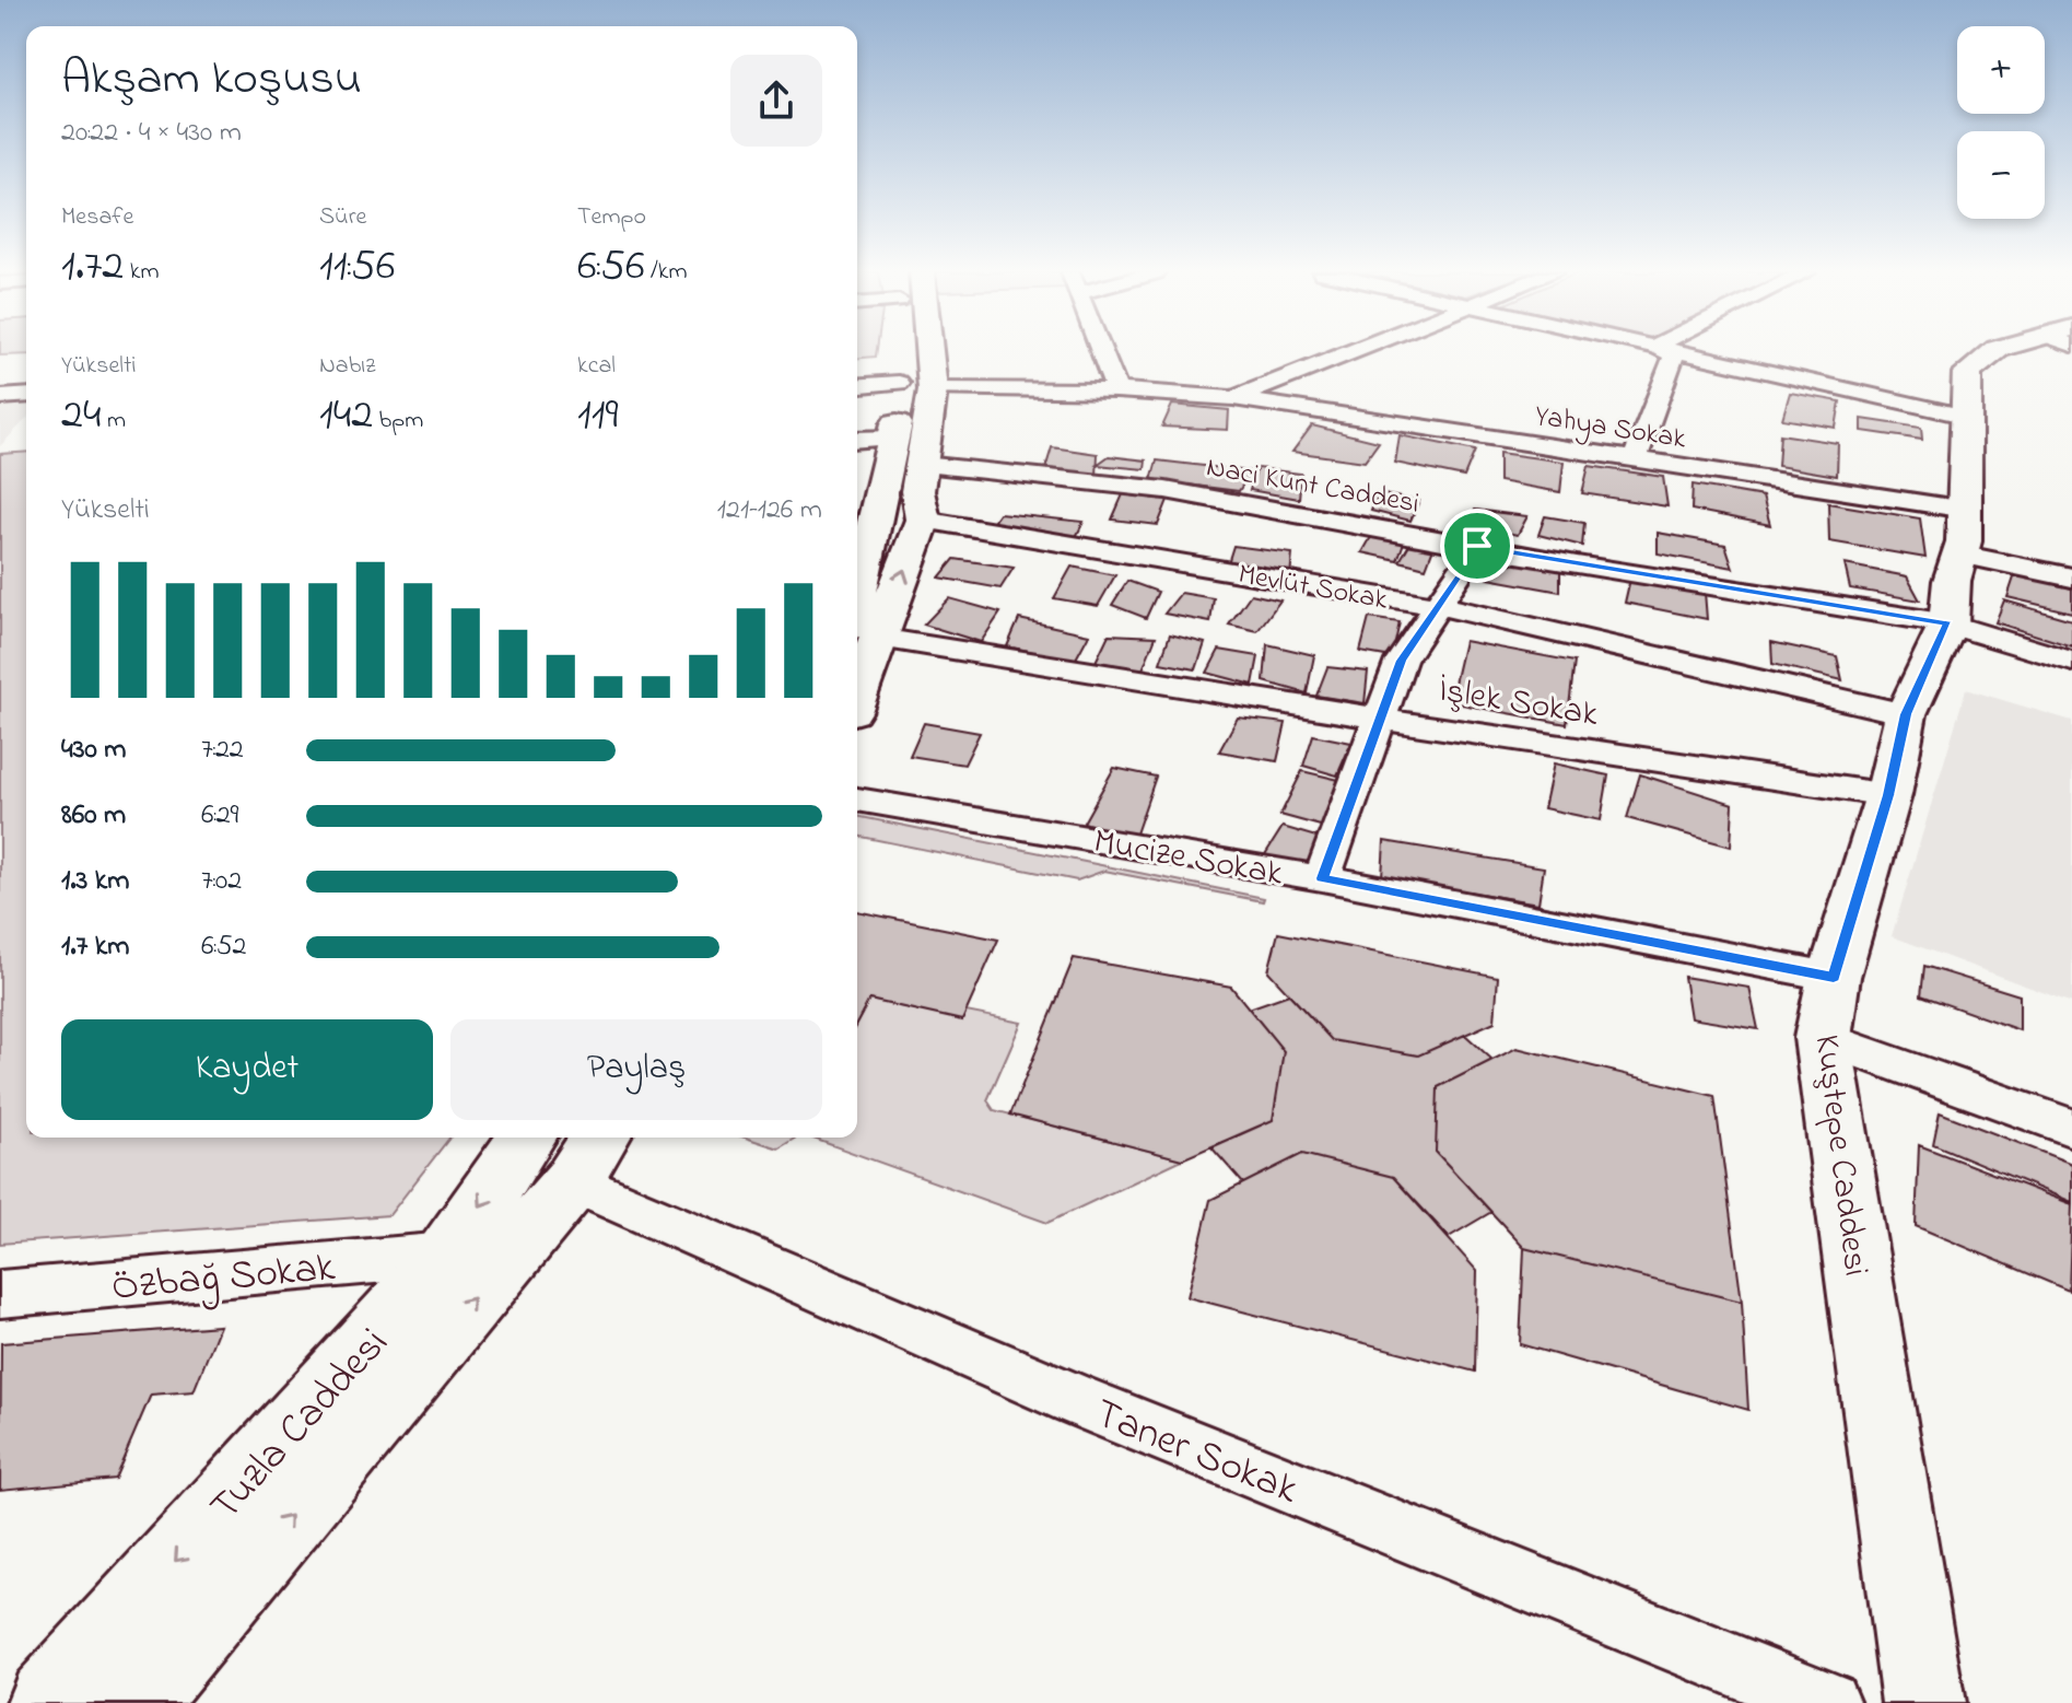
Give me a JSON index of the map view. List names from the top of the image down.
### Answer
{
  "streets": {
    "main road": ["Kuştepe Caddesi", "Tuzla Caddesi"],
    "street": [
      "Yahya Sokak",
      "Naci Kunt Caddesi",
      "Mevlüt Sokak",
      "İşlek Sokak",
      "Mucize Sokak",
      "Özbağ Sokak",
      "Taner Sokak"
    ]
  },
  "crossings": [
    ["Yahya Sokak", "Kuştepe Caddesi"],
    ["Naci Kunt Caddesi", "Kuştepe Caddesi"],
    ["Mevlüt Sokak", "Kuştepe Caddesi"],
    ["İşlek Sokak", "Kuştepe Caddesi"],
    ["Mucize Sokak", "Kuştepe Caddesi"],
    ["Özbağ Sokak", "Tuzla Caddesi"],
    ["Tuzla Caddesi", "Taner Sokak"]
  ],
  "page": {
    "map_buttons": ["+", "−"],
    "heading": ["Akşam koşusu", "20:22 · 4 × 430 m"],
    "stats": [
      ["Mesafe", "1.72 km"],
      ["Süre", "11:56"],
      ["Tempo", "6:56 /km"],
      ["Yükselti", "24 m"],
      ["Nabız", "142 bpm"],
      ["kcal", "119"]
    ],
    "chart": ["Yükselti", "121–126 m"],
    "list": [
      {
        "name": "430 m",
        "note": "7:22"
      },
      {
        "name": "860 m",
        "note": "6:29"
      },
      {
        "name": "1.3 km",
        "note": "7:02"
      },
      {
        "name": "1.7 km",
        "note": "6:52"
      }
    ],
    "buttons": ["Kaydet", "Paylaş"]
  }
}
